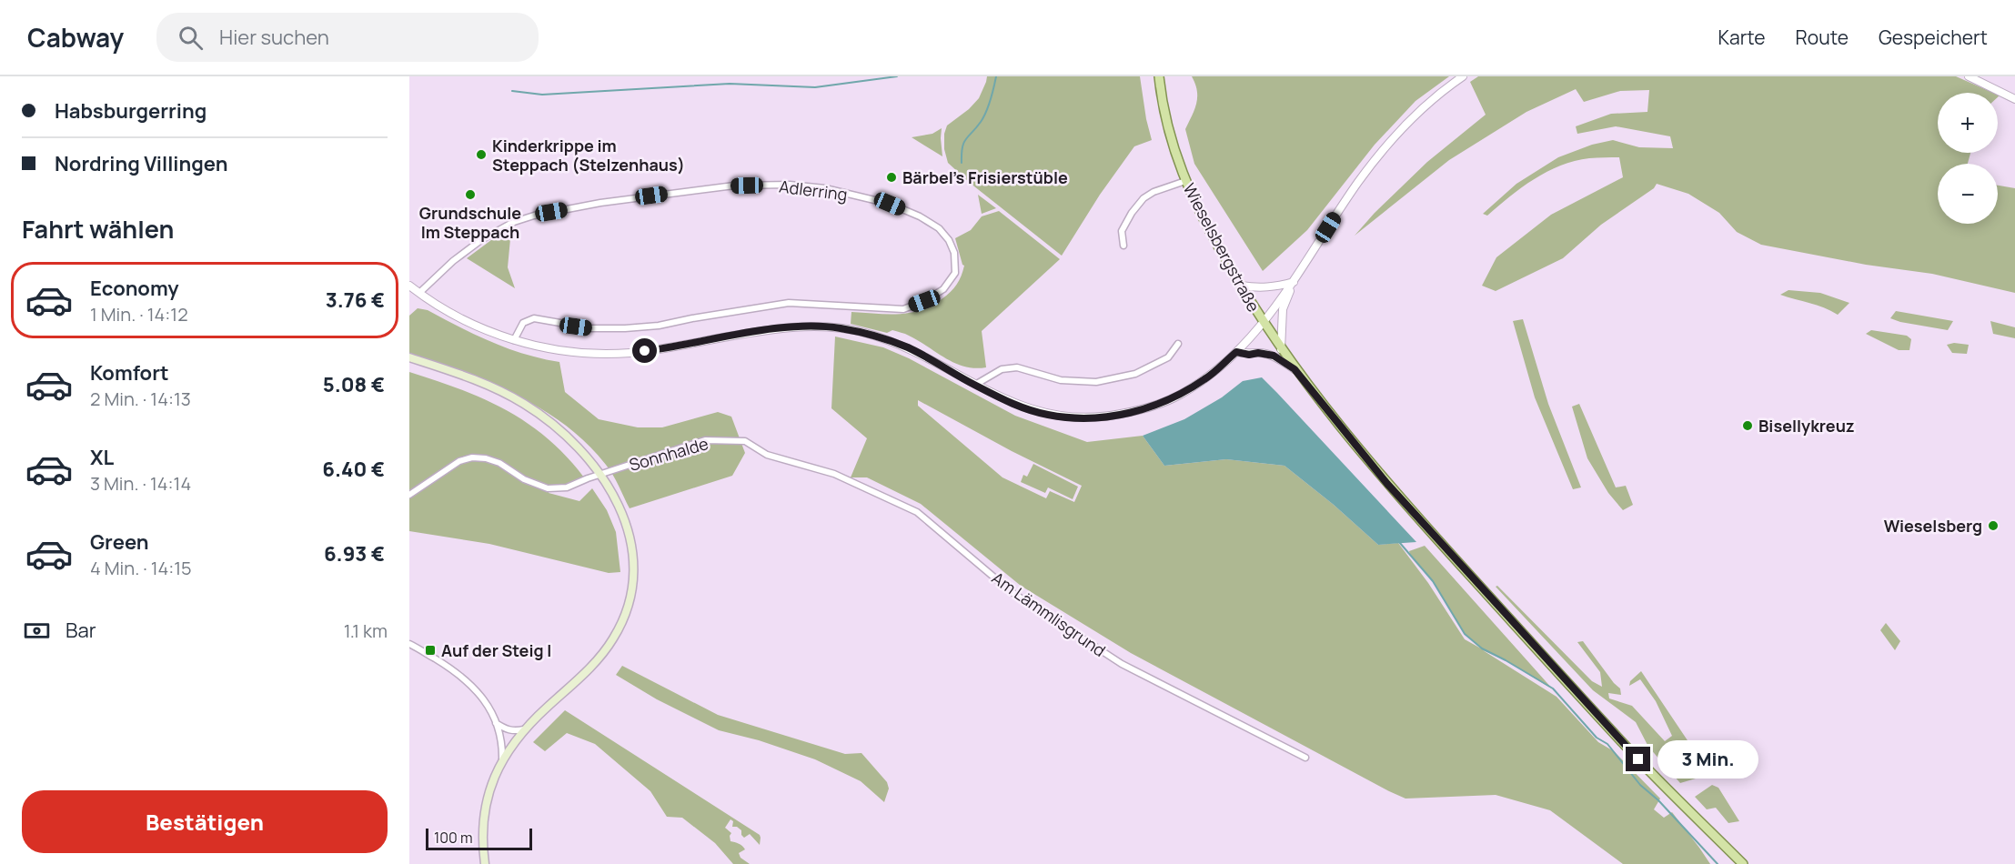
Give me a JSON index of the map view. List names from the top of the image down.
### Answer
{
  "streets": {
    "main road": ["Wieselsbergstraße"],
    "street": ["Adlerring", "Sonnhalde", "Am Lämmlisgrund"]
  },
  "crossings": [
    ["Sonnhalde", "Am Lämmlisgrund"]
  ],
  "places": {
    "other": [
      "Kinderkrippe im Steppach (Stelzenhaus)",
      "Bärbel's Frisierstüble",
      "Grundschule Im Steppach",
      "Bisellykreuz",
      "Wieselsberg"
    ],
    "transit": ["Auf der Steig I"]
  },
  "scale_bar": "100 m",
  "page": {
    "header": "Cabway",
    "search": "Hier suchen",
    "nav": ["Karte", "Route", "Gespeichert"],
    "banner": ["Habsburgerring", "Nordring Villingen"],
    "map_buttons": ["+", "−"],
    "heading": "Fahrt wählen",
    "list": [
      {
        "name": "Economy",
        "note": "1 Min. · 14:12",
        "value": "3.76 €"
      },
      {
        "name": "Komfort",
        "note": "2 Min. · 14:13",
        "value": "5.08 €"
      },
      {
        "name": "XL",
        "note": "3 Min. · 14:14",
        "value": "6.40 €"
      },
      {
        "name": "Green",
        "note": "4 Min. · 14:15",
        "value": "6.93 €"
      }
    ],
    "pay": ["Bar", "1.1 km"],
    "bubble": "3 Min.",
    "buttons": "Bestätigen",
    "scale": "100 m"
  }
}
